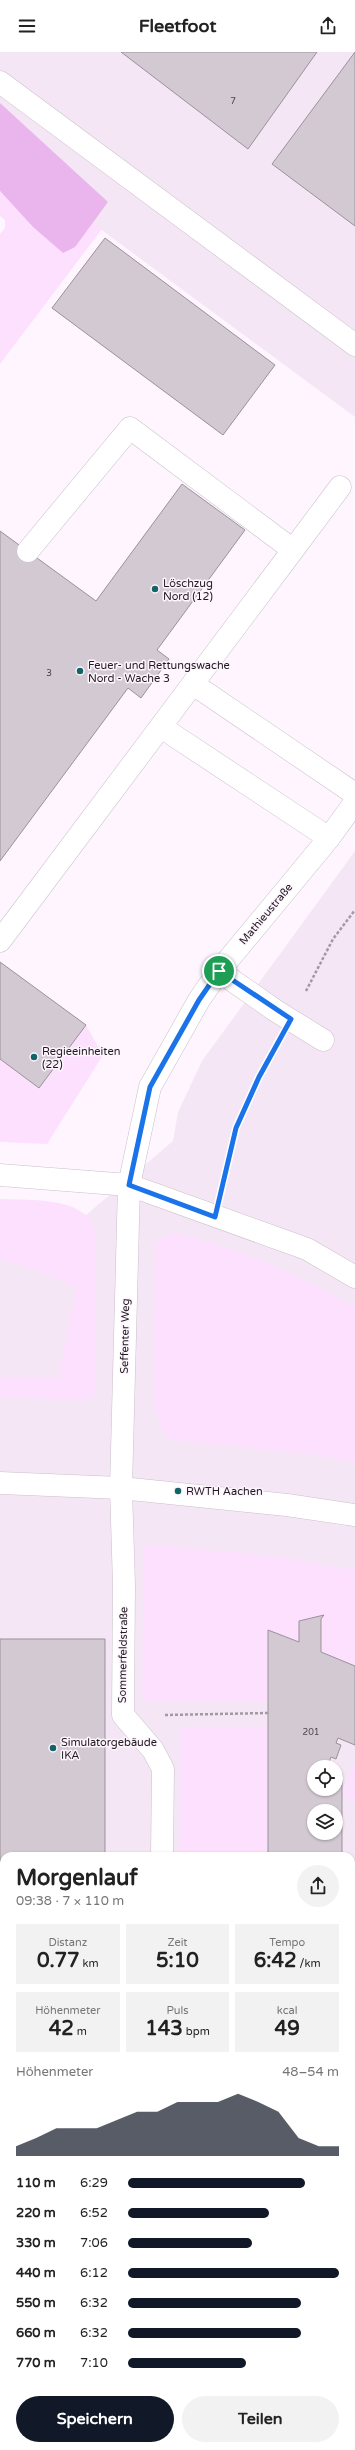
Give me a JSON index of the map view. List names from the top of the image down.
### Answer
{
  "streets": {
    "street": ["Mathieustraße", "Seffenter Weg", "Sommerfeldstraße"]
  },
  "crossings": [
    ["Mathieustraße", "Seffenter Weg"],
    ["Seffenter Weg", "Sommerfeldstraße"]
  ],
  "places": [
    "Löschzug Nord (12)",
    "Feuer- und Rettungswache Nord - Wache 3",
    "Regieeinheiten (22)",
    "RWTH Aachen",
    "Simulatorgebäude IKA"
  ],
  "house_numbers": ["7", "3", "201"],
  "page": {
    "header": "Fleetfoot",
    "heading": ["Morgenlauf", "09:38 · 7 × 110 m"],
    "stats": [
      ["Distanz", "0.77 km"],
      ["Zeit", "5:10"],
      ["Tempo", "6:42 /km"],
      ["Höhenmeter", "42 m"],
      ["Puls", "143 bpm"],
      ["kcal", "49"]
    ],
    "chart": ["Höhenmeter", "48–54 m"],
    "list": [
      {
        "name": "110 m",
        "note": "6:29"
      },
      {
        "name": "220 m",
        "note": "6:52"
      },
      {
        "name": "330 m",
        "note": "7:06"
      },
      {
        "name": "440 m",
        "note": "6:12"
      },
      {
        "name": "550 m",
        "note": "6:32"
      },
      {
        "name": "660 m",
        "note": "6:32"
      },
      {
        "name": "770 m",
        "note": "7:10"
      }
    ],
    "buttons": ["Speichern", "Teilen"]
  }
}
